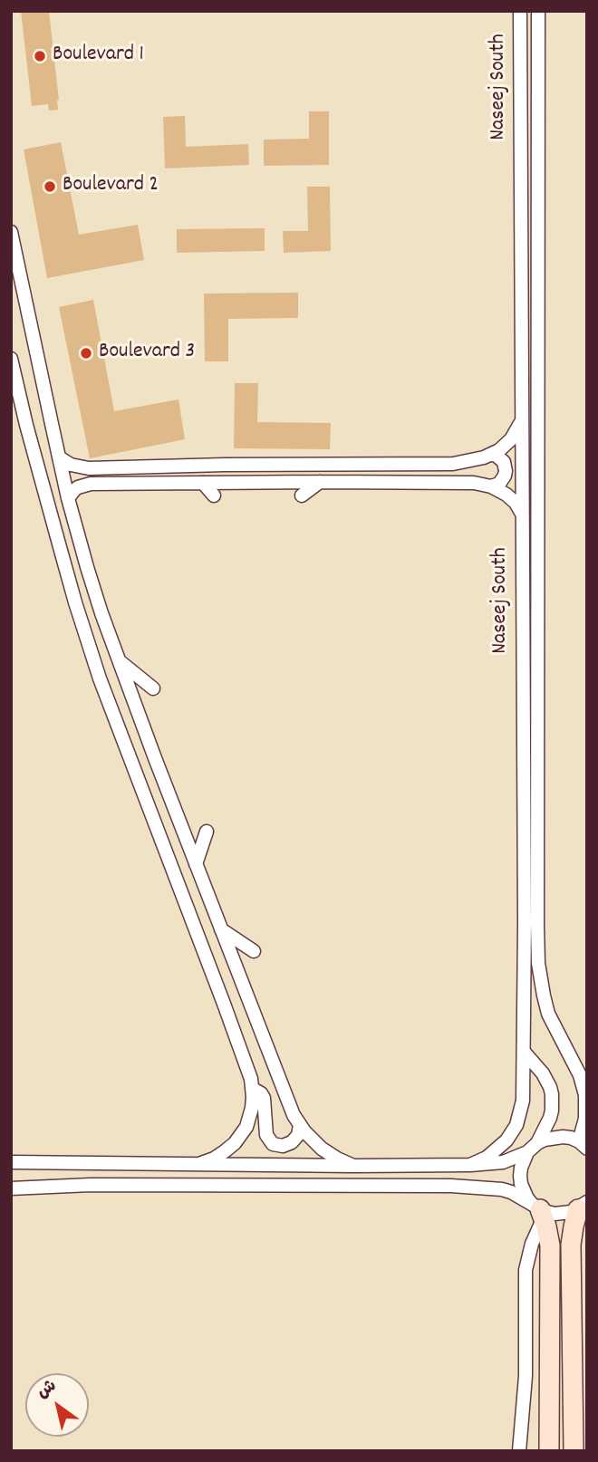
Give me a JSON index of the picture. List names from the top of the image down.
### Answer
{
  "streets": {
    "street": ["Naseej South"]
  },
  "places": ["Boulevard 1", "Boulevard 2", "Boulevard 3"],
  "north": "top left"
}
